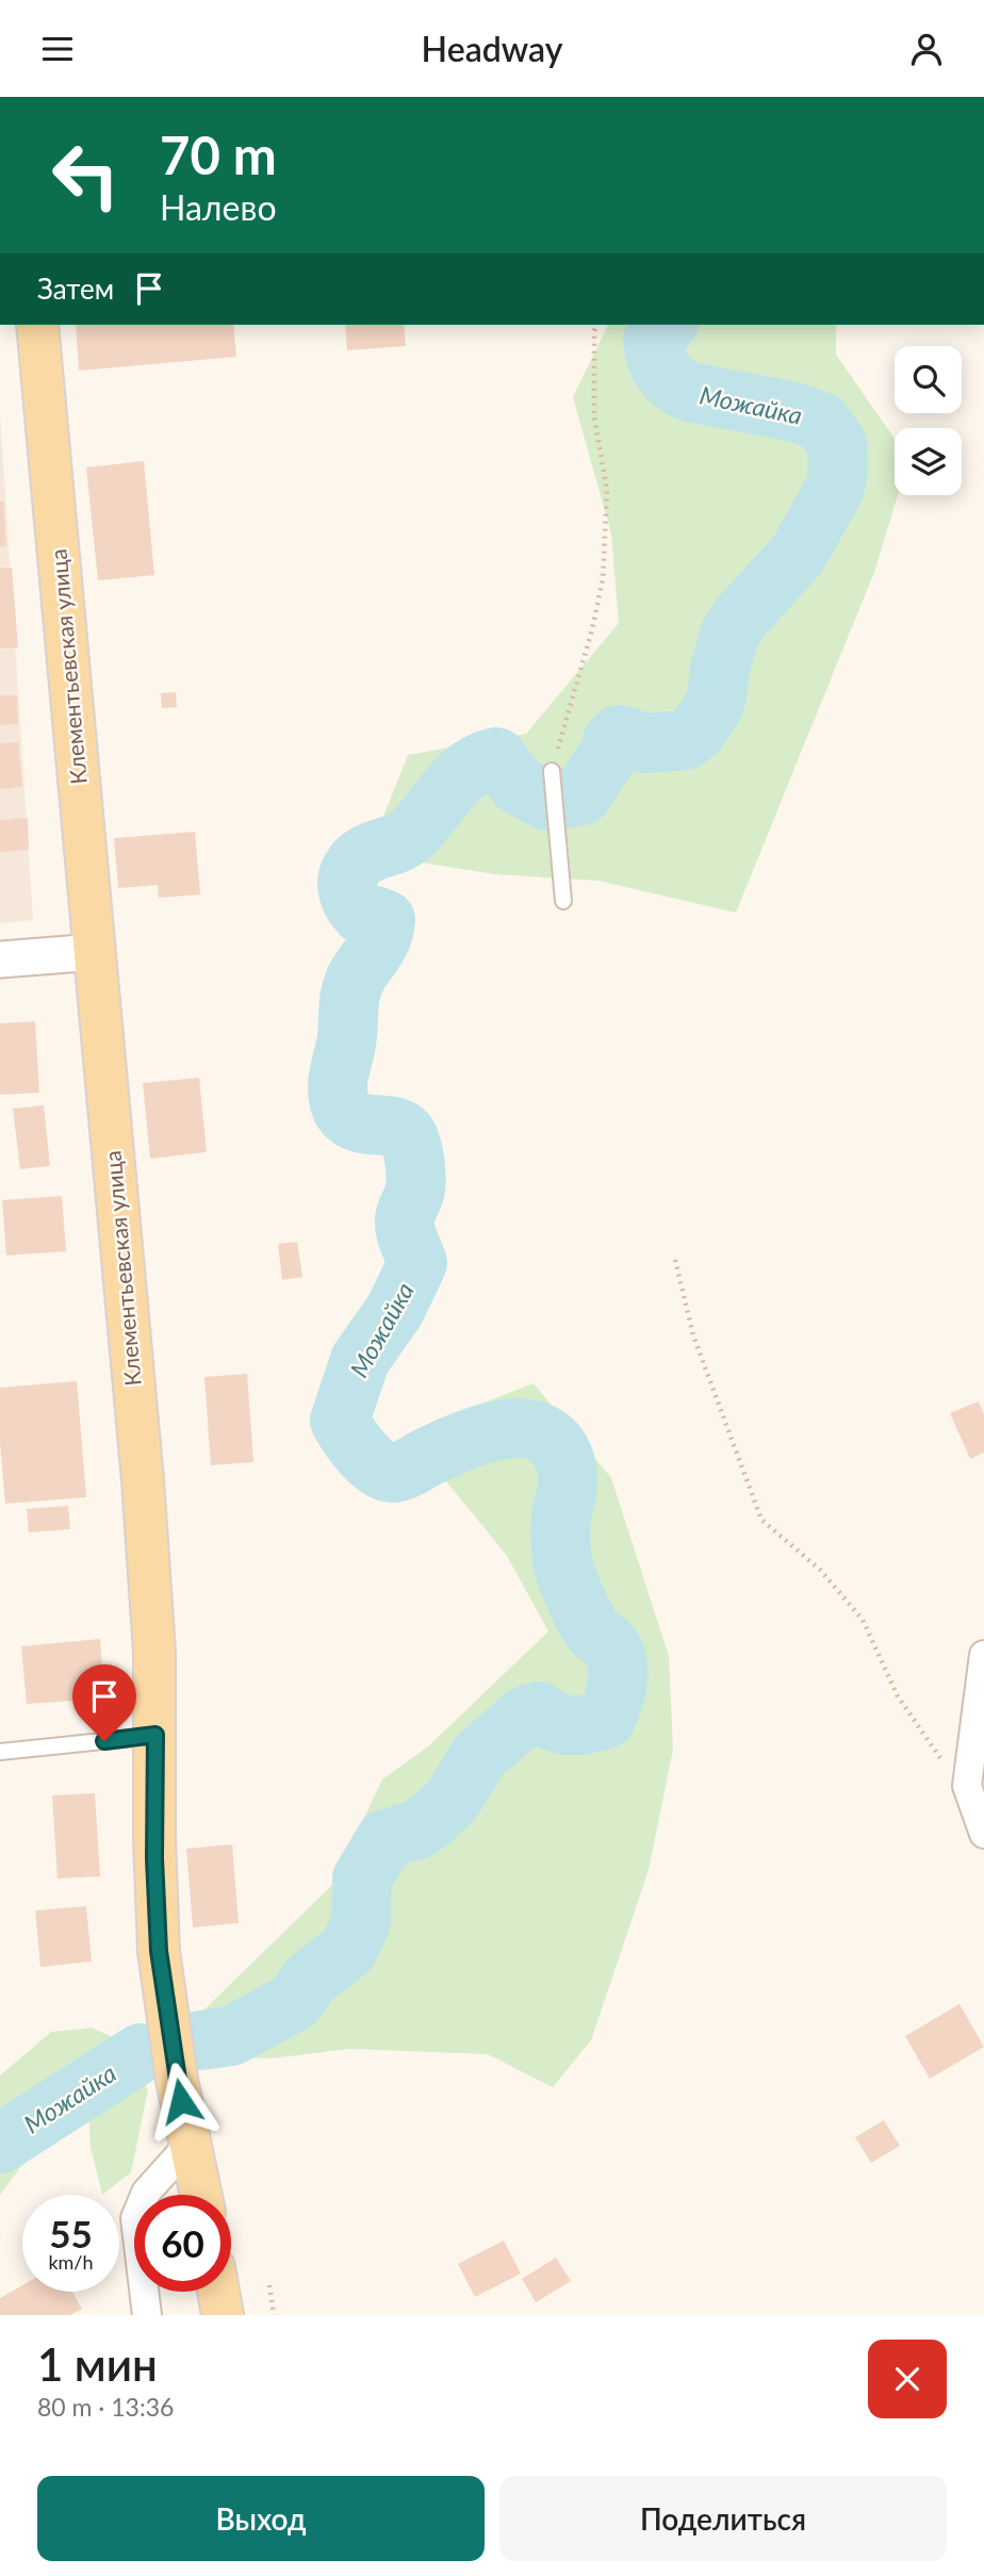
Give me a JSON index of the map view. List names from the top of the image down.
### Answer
{
  "streets": {
    "main road": ["Клементьевская улица"]
  },
  "water": ["Можайка"],
  "page": {
    "header": "Headway",
    "turn": ["70 m", "Налево"],
    "then": "Затем",
    "speed": "55 km/h",
    "limit": "60",
    "heading": ["1 мин", "80 m · 13:36"],
    "buttons": ["Выход", "Поделиться"]
  }
}
